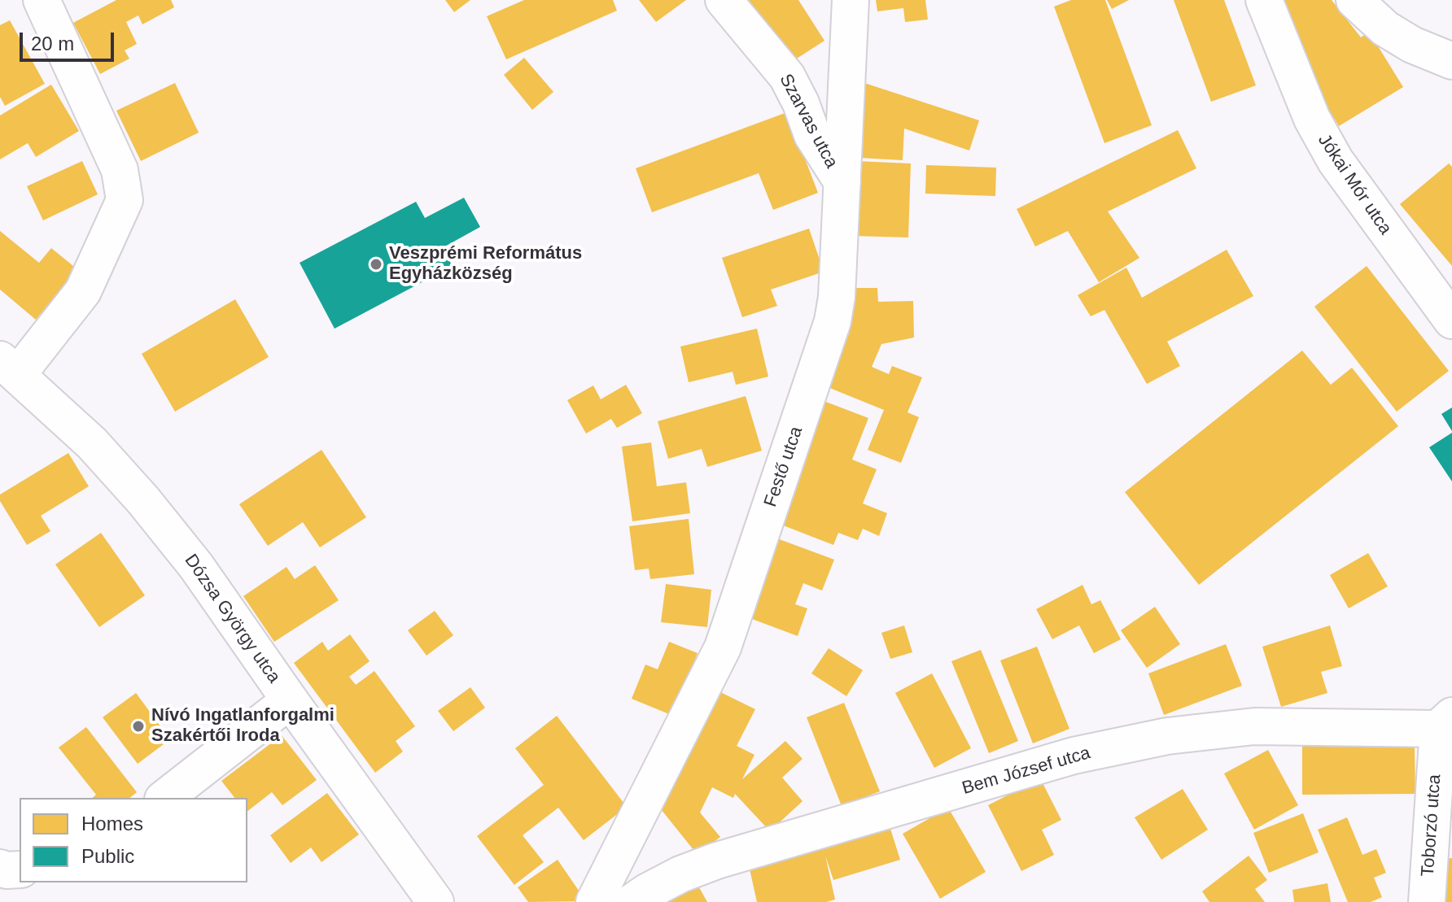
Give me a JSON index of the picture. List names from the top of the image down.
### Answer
{
  "streets": {
    "street": [
      "Szarvas utca",
      "Jókai Mór utca",
      "Festő utca",
      "Dózsa György utca",
      "Bem József utca",
      "Toborzó utca"
    ]
  },
  "crossings": [
    ["Szarvas utca", "Festő utca"],
    ["Bem József utca", "Toborzó utca"]
  ],
  "places": ["Veszprémi Református Egyházközség", "Nívó Ingatlanforgalmi Szakértői Iroda"],
  "legend": ["Homes", "Public"],
  "scale_bar": "20 m"
}
